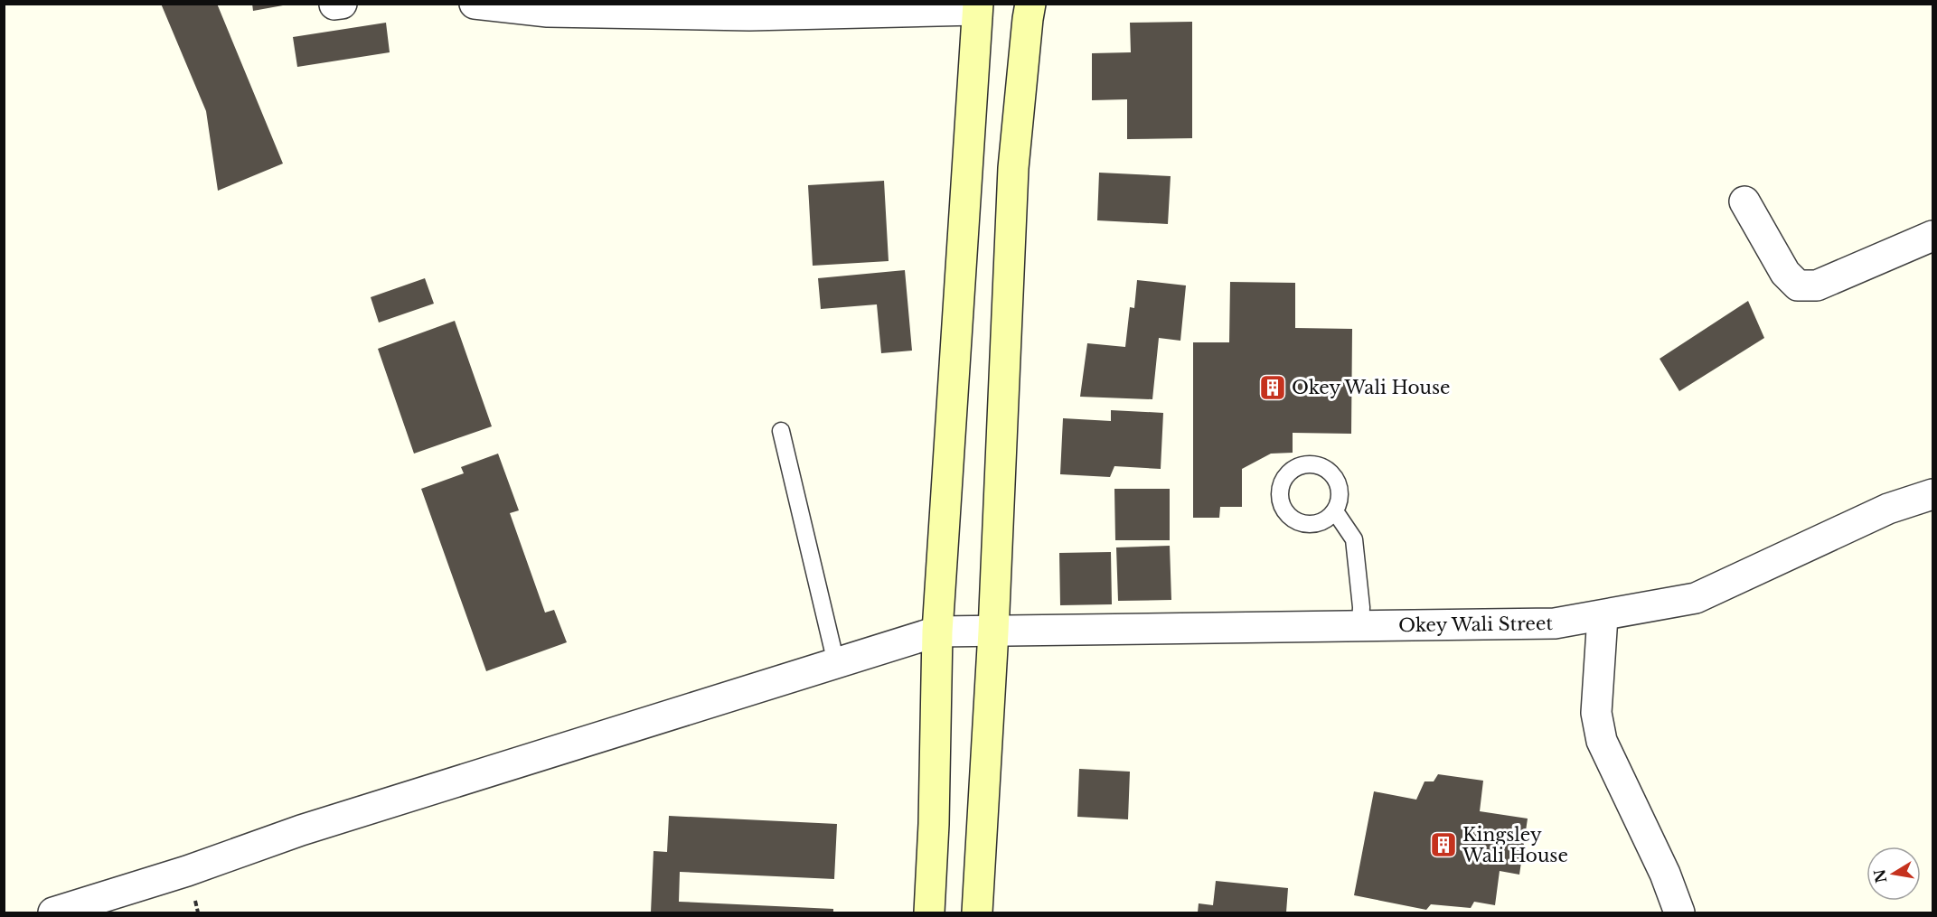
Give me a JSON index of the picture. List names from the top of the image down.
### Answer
{
  "streets": {
    "street": ["Okey Wali Street"]
  },
  "places": {
    "building": ["Okey Wali House", "Kingsley Wali House"]
  },
  "north": "left"
}
